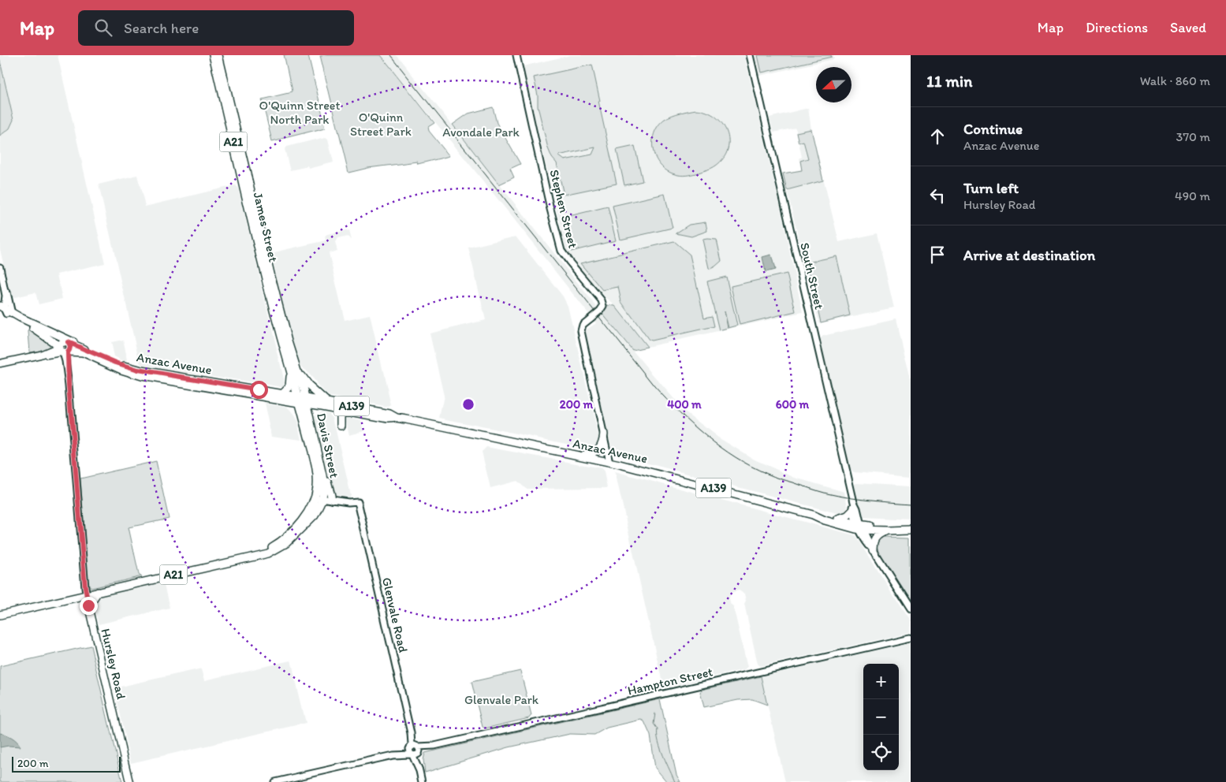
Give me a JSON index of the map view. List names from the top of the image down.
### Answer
{
  "streets": {
    "main road": [
      "A21",
      "James Street",
      "Anzac Avenue",
      "A139",
      "Davis Street",
      "Hursley Road"
    ],
    "street": [
      "Stephen Street",
      "South Street",
      "Glenvale Road",
      "Hampton Street"
    ]
  },
  "crossings": [
    ["A21", "Davis Street"],
    ["A21", "Hursley Road"],
    ["Stephen Street", "Anzac Avenue"],
    ["James Street", "Anzac Avenue"],
    ["James Street", "Davis Street"],
    ["South Street", "Anzac Avenue"],
    ["Anzac Avenue", "Davis Street"],
    ["Anzac Avenue", "Hursley Road"],
    ["Glenvale Road", "Hampton Street"]
  ],
  "parks": [
    "O'Quinn Street North Park",
    "O'Quinn Street Park",
    "Avondale Park",
    "Glenvale Park"
  ],
  "scale_bar": "200 m",
  "north": "left",
  "page": {
    "header": "Map",
    "search": "Search here",
    "nav": ["Map", "Directions", "Saved"],
    "heading": ["11 min", "Walk · 860 m"],
    "list": [
      ["Continue", "Anzac Avenue", "370 m"],
      ["Turn left", "Hursley Road", "490 m"],
      "Arrive at destination"
    ],
    "map_buttons": ["+", "−"],
    "scale": "200 m"
  },
  "rings": ["200 m", "400 m", "600 m"]
}
